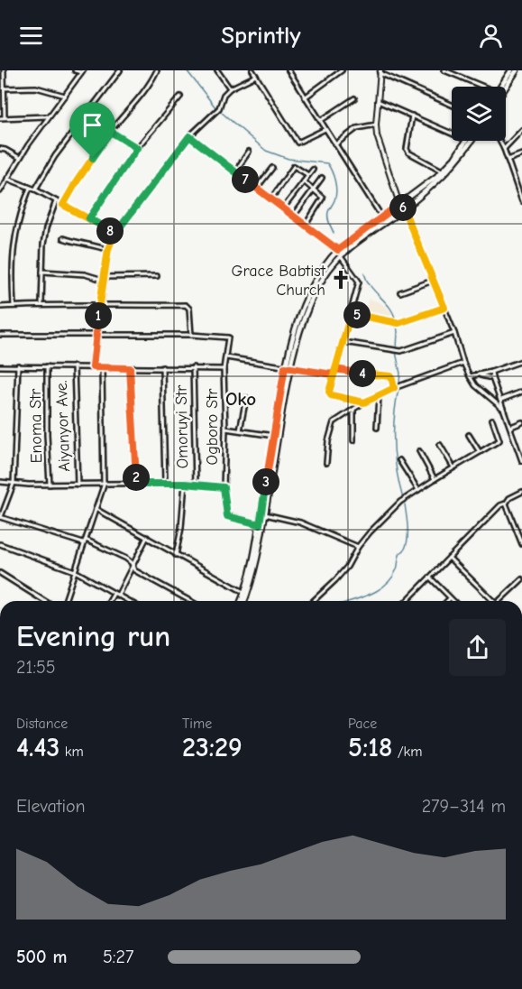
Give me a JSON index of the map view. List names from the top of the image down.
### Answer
{
  "streets": {
    "street": [
      "Enoma Str",
      "Aiyanyor Ave.",
      "Omoruyi Str",
      "Ogboro Str"
    ]
  },
  "districts": ["Oko"],
  "places": {
    "church": ["Grace Babtist Church"]
  },
  "page": {
    "header": "Sprintly",
    "pins": [
      "7",
      "6",
      "8",
      "5",
      "1",
      "4",
      "2",
      "3"
    ],
    "heading": ["Evening run", "21:55"],
    "stats": [
      ["Distance", "4.43 km"],
      ["Time", "23:29"],
      ["Pace", "5:18 /km"]
    ],
    "chart": ["Elevation", "279–314 m"],
    "list": [
      {
        "name": "500 m",
        "note": "5:27"
      }
    ]
  }
}
